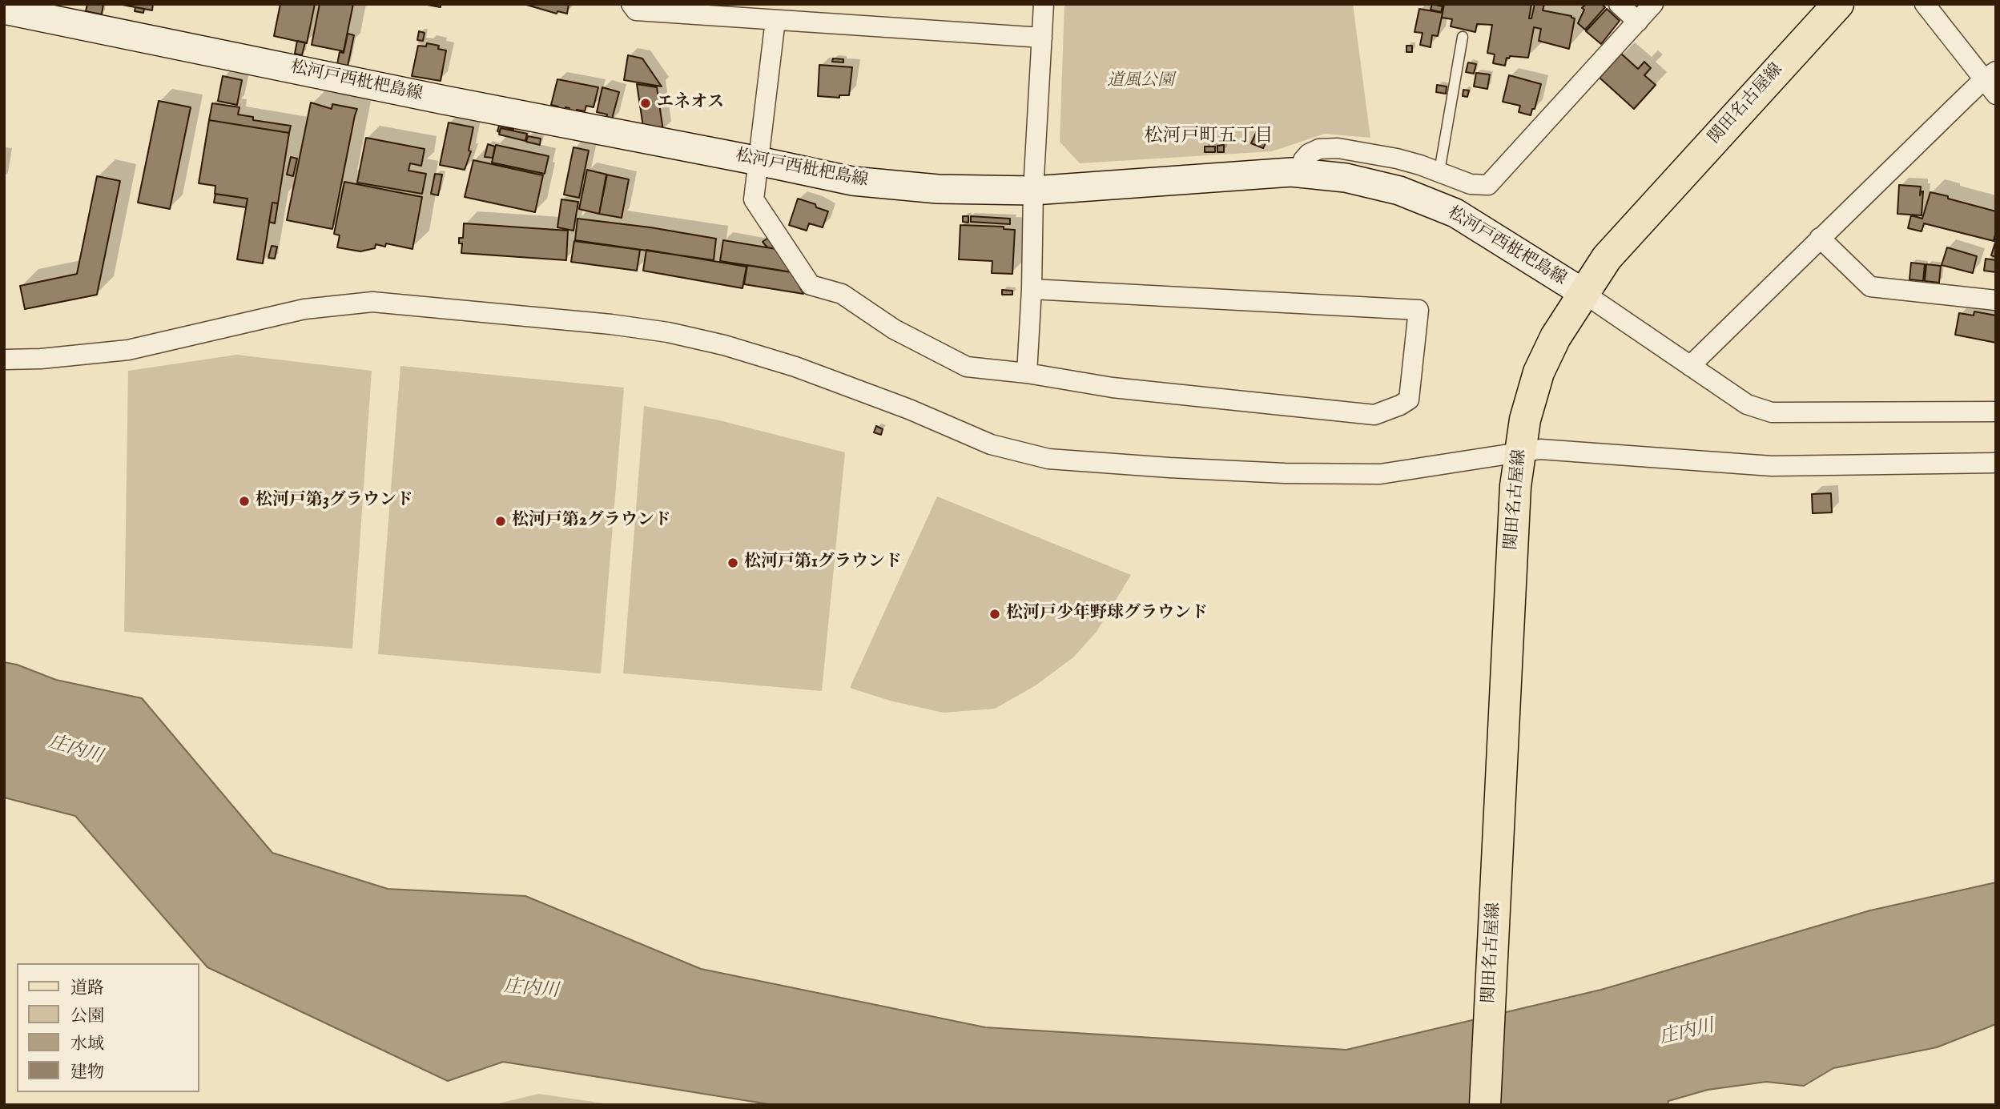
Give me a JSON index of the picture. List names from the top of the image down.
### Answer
{
  "streets": {
    "main road": ["松河戸西枇杷島線", "関田名古屋線"]
  },
  "crossings": [
    ["松河戸西枇杷島線", "関田名古屋線"]
  ],
  "districts": ["松河戸町五丁目"],
  "water": ["庄内川"],
  "parks": ["道風公園"],
  "places": [
    "エネオス",
    "松河戸第3グラウンド",
    "松河戸第2グラウンド",
    "松河戸第1グラウンド",
    "松河戸少年野球グラウンド"
  ],
  "legend": [
    "道路",
    "公園",
    "水域",
    "建物"
  ]
}
